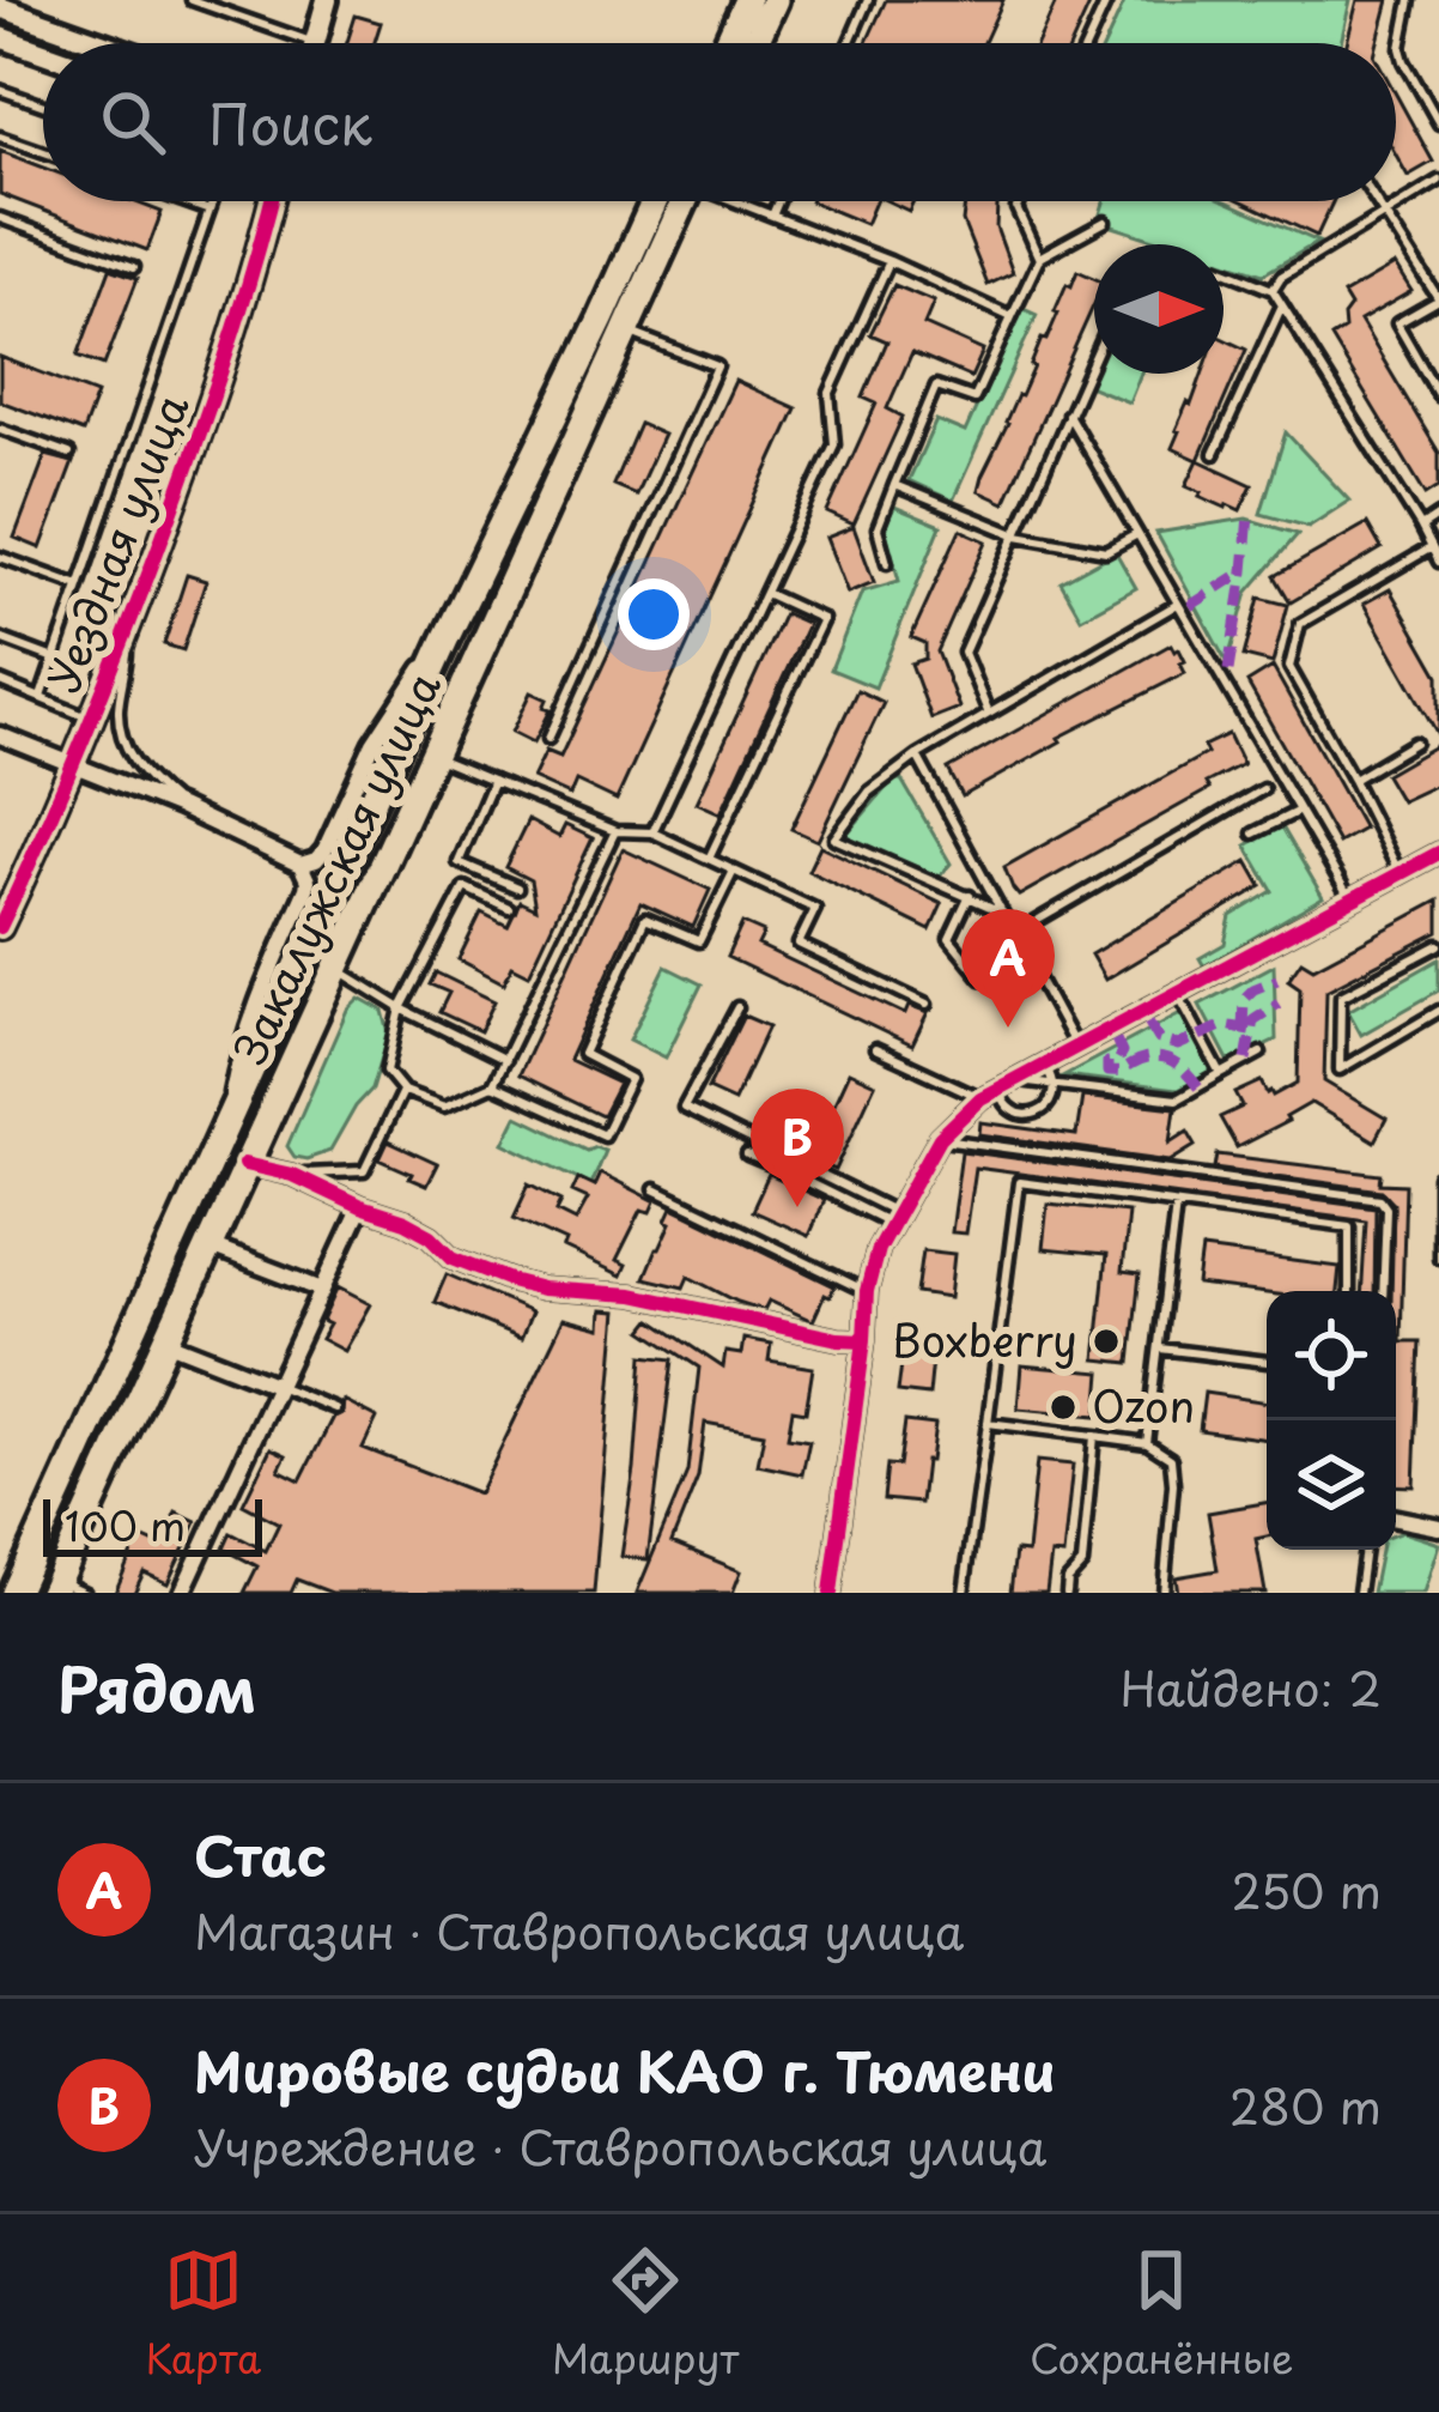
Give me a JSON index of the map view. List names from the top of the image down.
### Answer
{
  "streets": {
    "highway": ["Закалужская улица"],
    "street": ["Уездная улица"]
  },
  "places": ["Boxberry", "Ozon"],
  "scale_bar": "100 m",
  "north": "right",
  "page": {
    "search": "Поиск",
    "pins": ["A", "B"],
    "scale": "100 m",
    "heading": ["Рядом", "Найдено: 2"],
    "list": [
      {
        "mark": "A",
        "name": "Стас",
        "note": "Магазин · Ставропольская улица",
        "value": "250 m"
      },
      {
        "mark": "B",
        "name": "Мировые судьи КАО г. Тюмени",
        "note": "Учреждение · Ставропольская улица",
        "value": "280 m"
      }
    ],
    "nav": ["Карта", "Маршрут", "Сохранённые"]
  }
}
